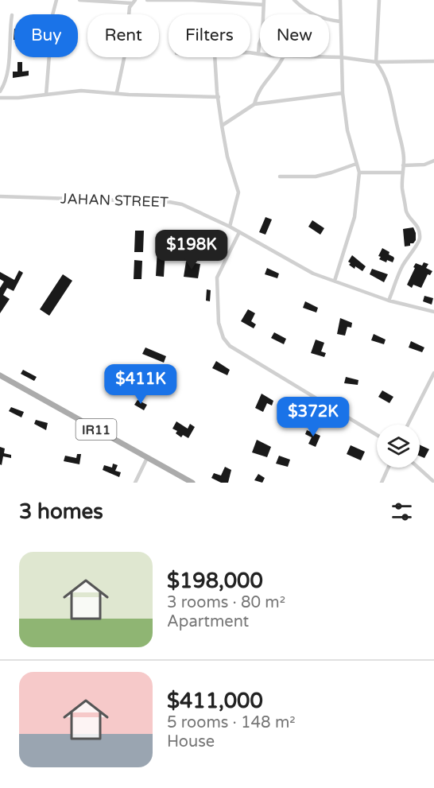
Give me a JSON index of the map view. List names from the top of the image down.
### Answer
{
  "streets": {
    "main road": ["IR11"],
    "street": ["JAHAN STREET"]
  },
  "page": {
    "chip": [
      "Buy",
      "Rent",
      "Filters",
      "New"
    ],
    "price": ["$198K", "$411K", "$372K"],
    "heading": "3 homes",
    "list": [
      {
        "name": "$198,000",
        "note": "3 rooms · 80 m² · Apartment"
      },
      {
        "name": "$411,000",
        "note": "5 rooms · 148 m² · House"
      }
    ]
  }
}
